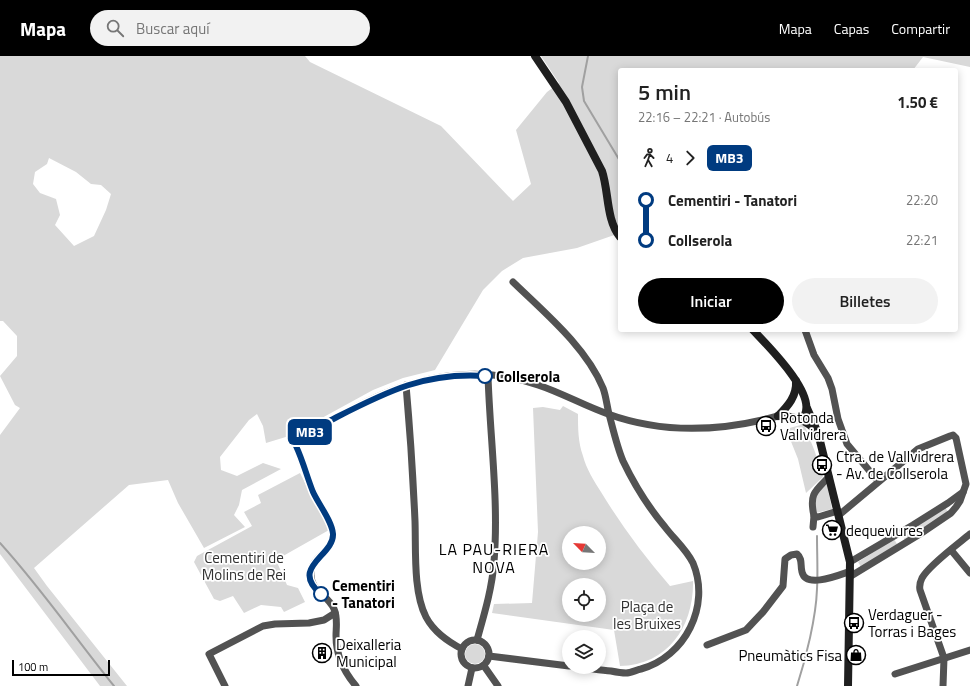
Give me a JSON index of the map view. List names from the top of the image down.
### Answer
{
  "districts": ["LA PAU-RIERA NOVA"],
  "parks": ["Cementiri de Molins de Rei", "Plaça de les Bruixes"],
  "places": {
    "other": ["Collserola", "Cementiri - Tanatori"],
    "bus stop": ["Rotonda Vallvidrera", "Ctra. de Vallvidrera - Av. de Collserola", "Verdaguer - Torras i Bages"],
    "supermarket": ["dequeviures"],
    "building": ["Deixalleria Municipal"],
    "shop": ["Pneumàtics Fisa"]
  },
  "lines": ["bus line MB3"],
  "scale_bar": "100 m",
  "north": "top left",
  "page": {
    "header": "Mapa",
    "search": "Buscar aquí",
    "nav": ["Mapa", "Capas", "Compartir"],
    "on_map": "MB3",
    "heading": ["5 min", "22:16 – 22:21 · Autobús", "1.50 €"],
    "legs": ["4", "MB3"],
    "list": [
      {
        "name": "Cementiri - Tanatori",
        "value": "22:20"
      },
      {
        "name": "Collserola",
        "value": "22:21"
      }
    ],
    "buttons": ["Iniciar", "Billetes"],
    "scale": "100 m"
  }
}
